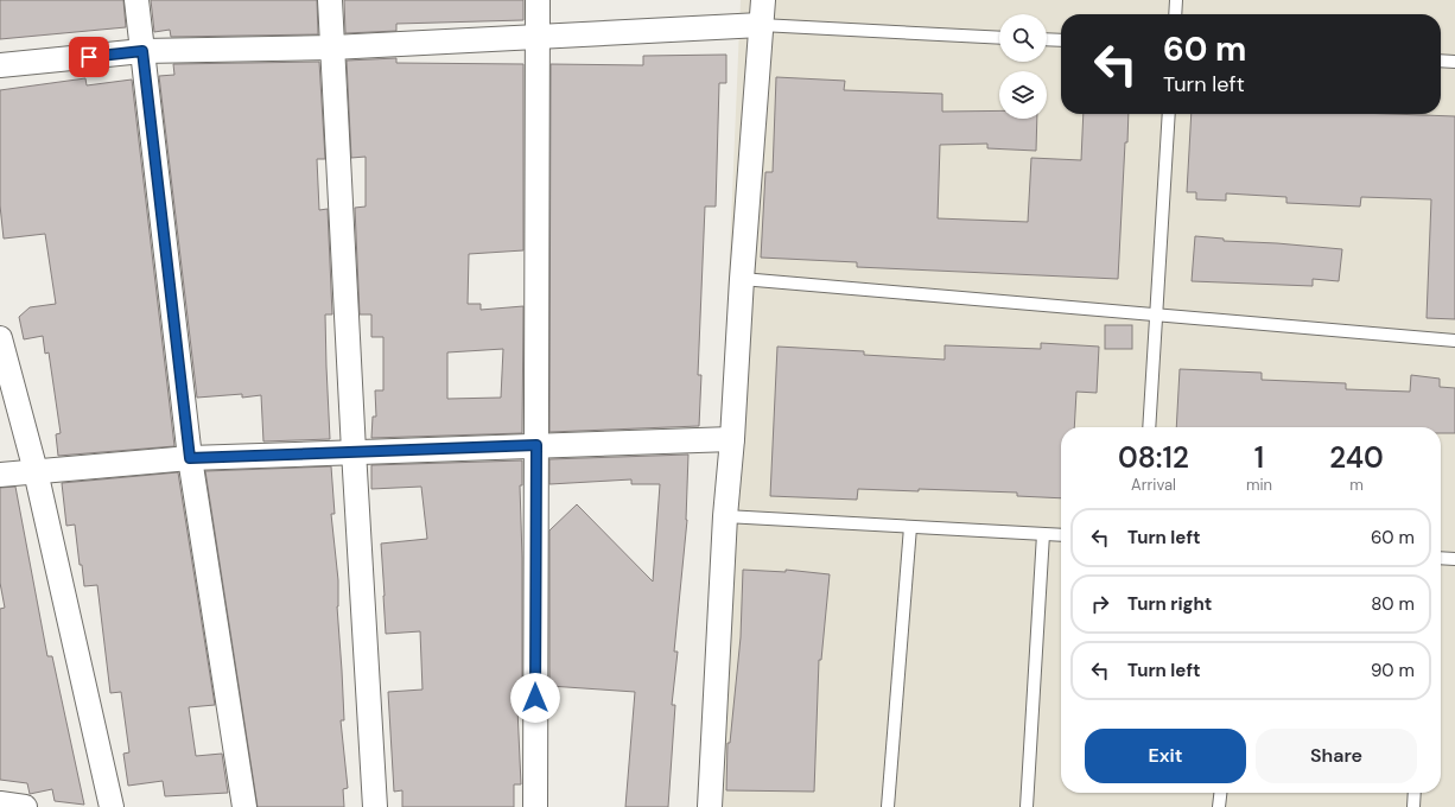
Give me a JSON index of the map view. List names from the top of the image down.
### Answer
{
  "page": {
    "turn": ["60 m", "Turn left"],
    "eta": [
      "08:12",
      "Arrival",
      "1",
      "min",
      "240",
      "m"
    ],
    "list": [
      {
        "name": "Turn left",
        "value": "60 m"
      },
      {
        "name": "Turn right",
        "value": "80 m"
      },
      {
        "name": "Turn left",
        "value": "90 m"
      }
    ],
    "buttons": ["Exit", "Share"]
  }
}
